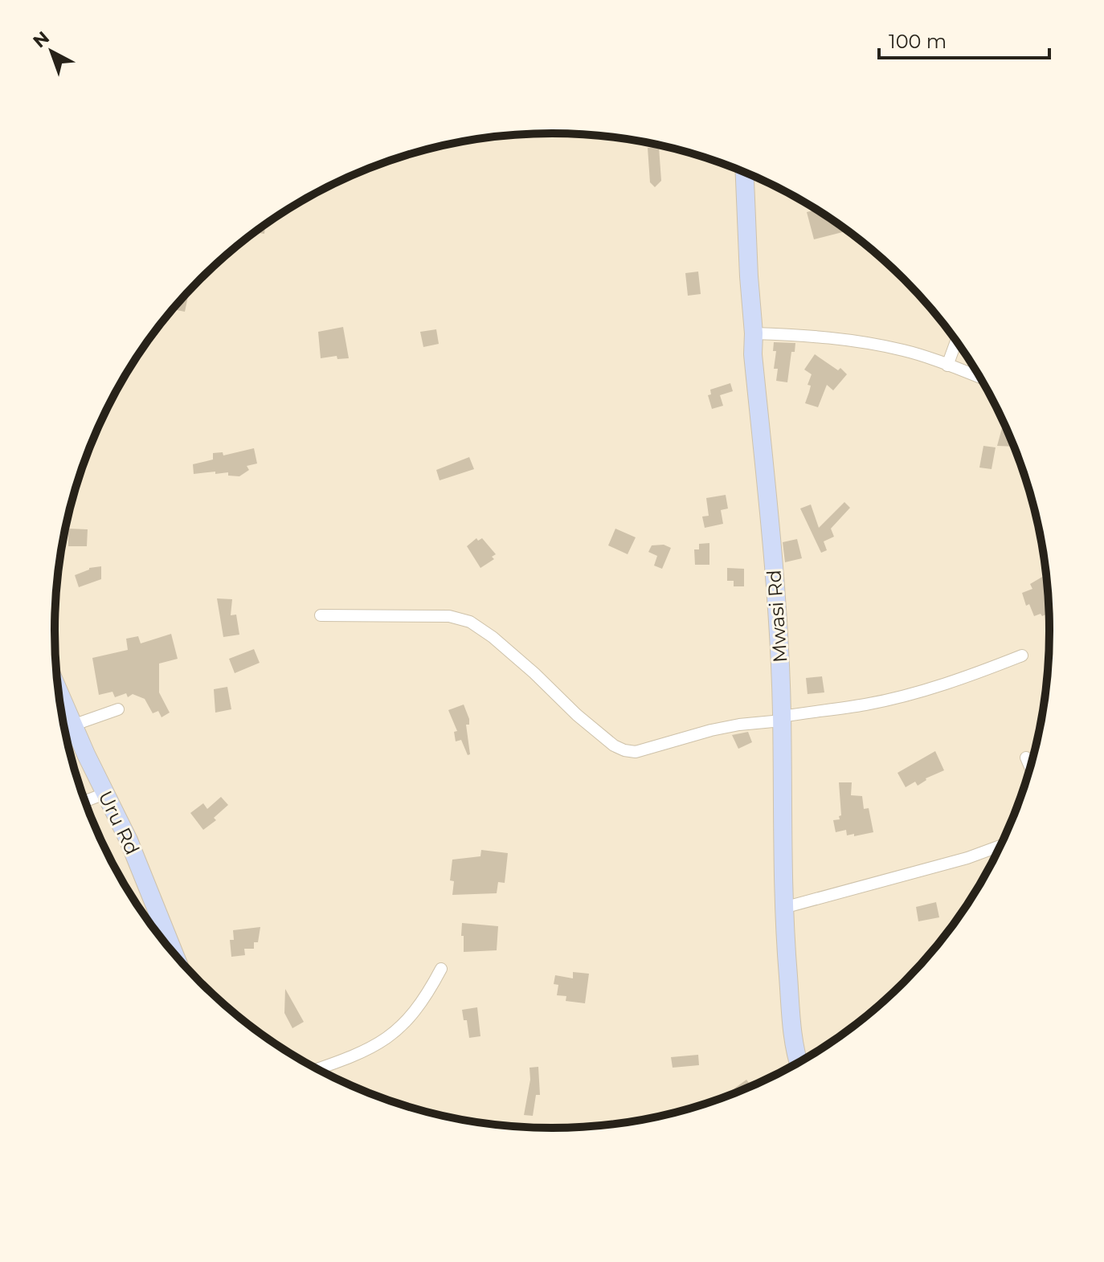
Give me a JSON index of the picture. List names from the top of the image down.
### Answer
{
  "streets": {
    "street": ["Mwasi Rd", "Uru Rd"]
  },
  "scale_bar": "100 m",
  "north": "top left"
}
